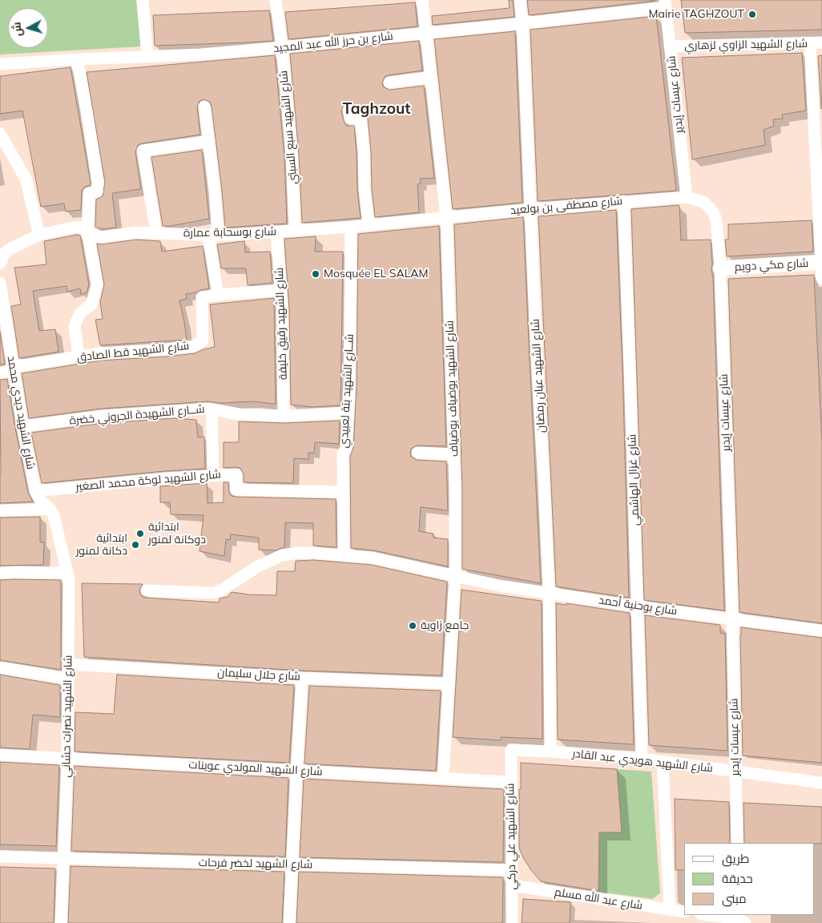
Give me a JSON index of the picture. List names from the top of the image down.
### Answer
{
  "streets": {
    "street": [
      "شارع بن حرز الله عبد المجيد",
      "شارع الشهيد الزاوي لزهاري",
      "شارع عيسات إيدير",
      "شارع الشهيد سبع السبتي",
      "شارع مصطفى بن بولعيد",
      "شارع بوسحابة عمارة",
      "شارع مكي دويم",
      "شارع الشهيد رقيق خليفة",
      "شارع الشهيد قط الصادق",
      "شارع الشهيد عبان رمضان",
      "شارع الشهيد بوضياف بوضياف",
      "شــارع الشهيد بتة لعبيدي",
      "شارع الشهيد ديدي محمد",
      "شــارع الشهيدة الجروني خضرة",
      "شارع غزال الهاشمي",
      "شارع الشهيد لوكة محمد الصغير",
      "شارع بوحنية أحمد",
      "شارع جلال سليمان",
      "شارع الشهيد نصرات حشاني",
      "شارع الشهيد هويدي عبد القادر",
      "شارع الشهيد المولدي عوينات",
      "شارع الشهيد علي دركي",
      "شارع الشهيد لخضر فرحات",
      "شارع عبد الله مسلم"
    ]
  },
  "crossings": [
    ["شارع بن حرز الله عبد المجيد", "شارع عيسات إيدير"],
    ["شارع بن حرز الله عبد المجيد", "شارع الشهيد سبع السبتي"],
    ["شارع بن حرز الله عبد المجيد", "شارع الشهيد عبان رمضان"],
    ["شارع بن حرز الله عبد المجيد", "شارع الشهيد بوضياف بوضياف"],
    ["شارع الشهيد الزاوي لزهاري", "شارع عيسات إيدير"],
    ["شارع عيسات إيدير", "شارع مصطفى بن بولعيد"],
    ["شارع عيسات إيدير", "شارع مكي دويم"],
    ["شارع عيسات إيدير", "شارع بوحنية أحمد"],
    ["شارع عيسات إيدير", "شارع الشهيد هويدي عبد القادر"],
    ["شارع الشهيد سبع السبتي", "شارع بوسحابة عمارة"],
    ["شارع مصطفى بن بولعيد", "شارع بوسحابة عمارة"],
    ["شارع مصطفى بن بولعيد", "شارع الشهيد عبان رمضان"],
    ["شارع مصطفى بن بولعيد", "شارع الشهيد بوضياف بوضياف"],
    ["شارع مصطفى بن بولعيد", "شارع غزال الهاشمي"],
    ["شارع بوسحابة عمارة", "شارع الشهيد رقيق خليفة"],
    ["شارع بوسحابة عمارة", "شارع الشهيد بوضياف بوضياف"],
    ["شارع بوسحابة عمارة", "شــارع الشهيد بتة لعبيدي"],
    ["شارع الشهيد رقيق خليفة", "شارع الشهيد قط الصادق"],
    ["شارع الشهيد رقيق خليفة", "شــارع الشهيدة الجروني خضرة"],
    ["شارع الشهيد قط الصادق", "شارع الشهيد ديدي محمد"],
    ["شارع الشهيد عبان رمضان", "شارع بوحنية أحمد"],
    ["شارع الشهيد عبان رمضان", "شارع الشهيد هويدي عبد القادر"],
    ["شارع الشهيد بوضياف بوضياف", "شارع بوحنية أحمد"],
    ["شارع الشهيد بوضياف بوضياف", "شارع جلال سليمان"],
    ["شارع الشهيد بوضياف بوضياف", "شارع الشهيد المولدي عوينات"],
    ["شــارع الشهيد بتة لعبيدي", "شــارع الشهيدة الجروني خضرة"],
    ["شــارع الشهيد بتة لعبيدي", "شارع الشهيد لوكة محمد الصغير"],
    ["شــارع الشهيد بتة لعبيدي", "شارع بوحنية أحمد"],
    ["شارع الشهيد ديدي محمد", "شــارع الشهيدة الجروني خضرة"],
    ["شارع الشهيد ديدي محمد", "شارع الشهيد لوكة محمد الصغير"],
    ["شارع الشهيد ديدي محمد", "شارع الشهيد نصرات حشاني"],
    ["شارع غزال الهاشمي", "شارع بوحنية أحمد"],
    ["شارع غزال الهاشمي", "شارع الشهيد هويدي عبد القادر"],
    ["شارع جلال سليمان", "شارع الشهيد نصرات حشاني"],
    ["شارع الشهيد نصرات حشاني", "شارع الشهيد المولدي عوينات"],
    ["شارع الشهيد نصرات حشاني", "شارع الشهيد لخضر فرحات"],
    ["شارع الشهيد هويدي عبد القادر", "شارع الشهيد علي دركي"],
    ["شارع الشهيد المولدي عوينات", "شارع الشهيد علي دركي"],
    ["شارع الشهيد علي دركي", "شارع الشهيد لخضر فرحات"],
    ["شارع الشهيد علي دركي", "شارع عبد الله مسلم"]
  ],
  "districts": ["Taghzout"],
  "places": [
    "Mairie TAGHZOUT",
    "Mosquée EL SALAM",
    "ابتدائية دوكانة لمنور",
    "ابتدائية دكانة لمنور",
    "جامع زاوية"
  ],
  "legend": ["طريق", "حديقة", "مبنى"],
  "north": "left"
}
